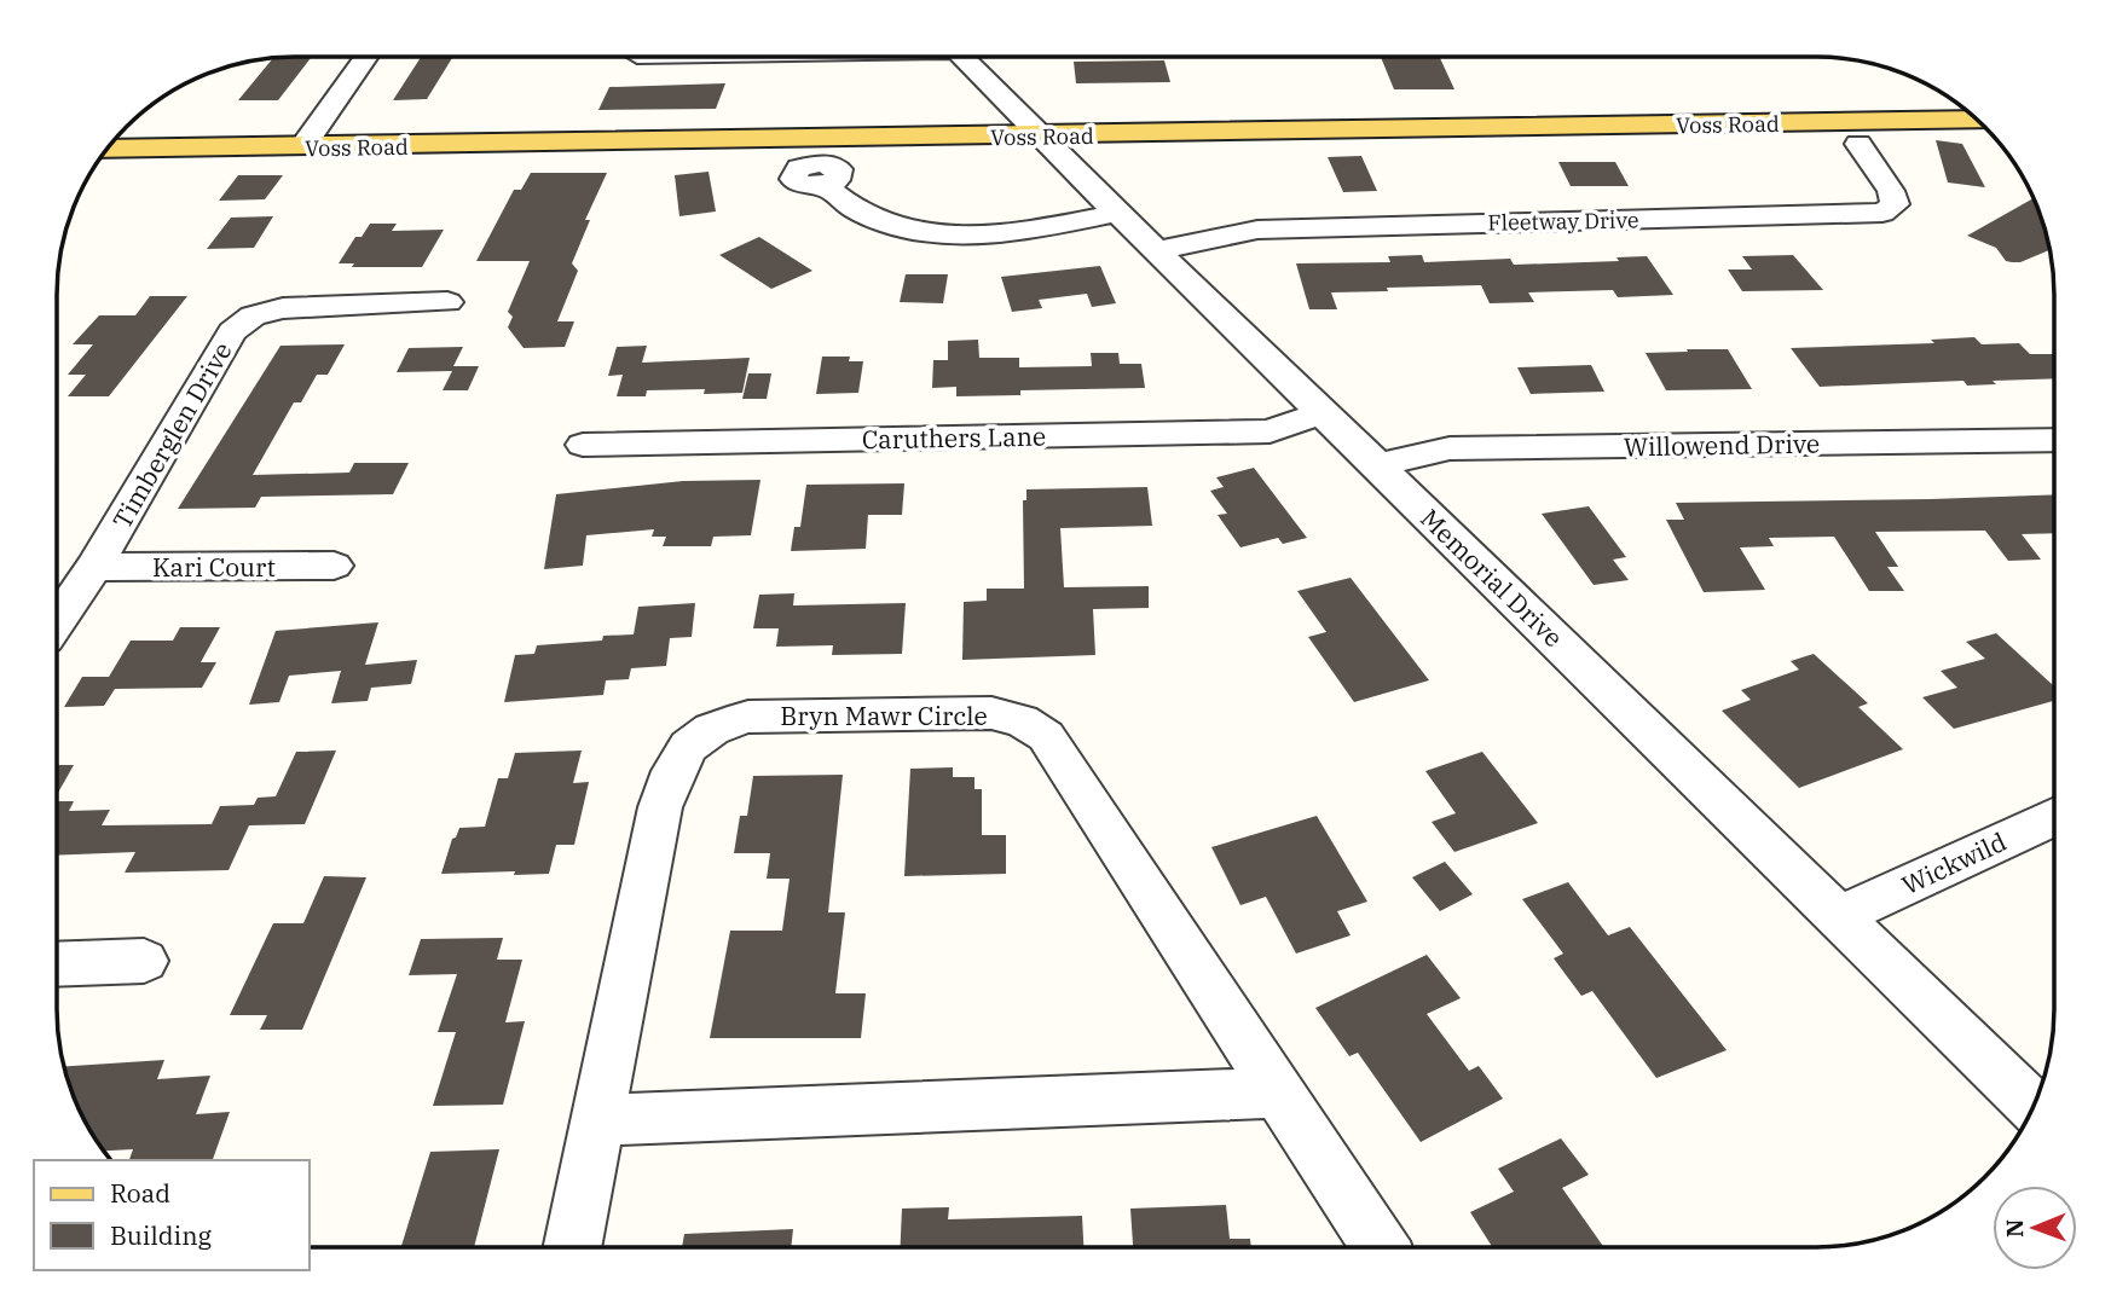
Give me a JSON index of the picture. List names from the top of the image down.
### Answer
{
  "streets": {
    "main road": ["Voss Road"],
    "street": [
      "Fleetway Drive",
      "Timberglen Drive",
      "Caruthers Lane",
      "Willowend Drive",
      "Kari Court",
      "Memorial Drive",
      "Bryn Mawr Circle",
      "Wickwild"
    ]
  },
  "crossings": [
    ["Voss Road", "Memorial Drive"],
    ["Fleetway Drive", "Memorial Drive"],
    ["Timberglen Drive", "Kari Court"],
    ["Caruthers Lane", "Memorial Drive"],
    ["Willowend Drive", "Memorial Drive"],
    ["Memorial Drive", "Wickwild"]
  ],
  "legend": ["Road", "Building"],
  "north": "left"
}
